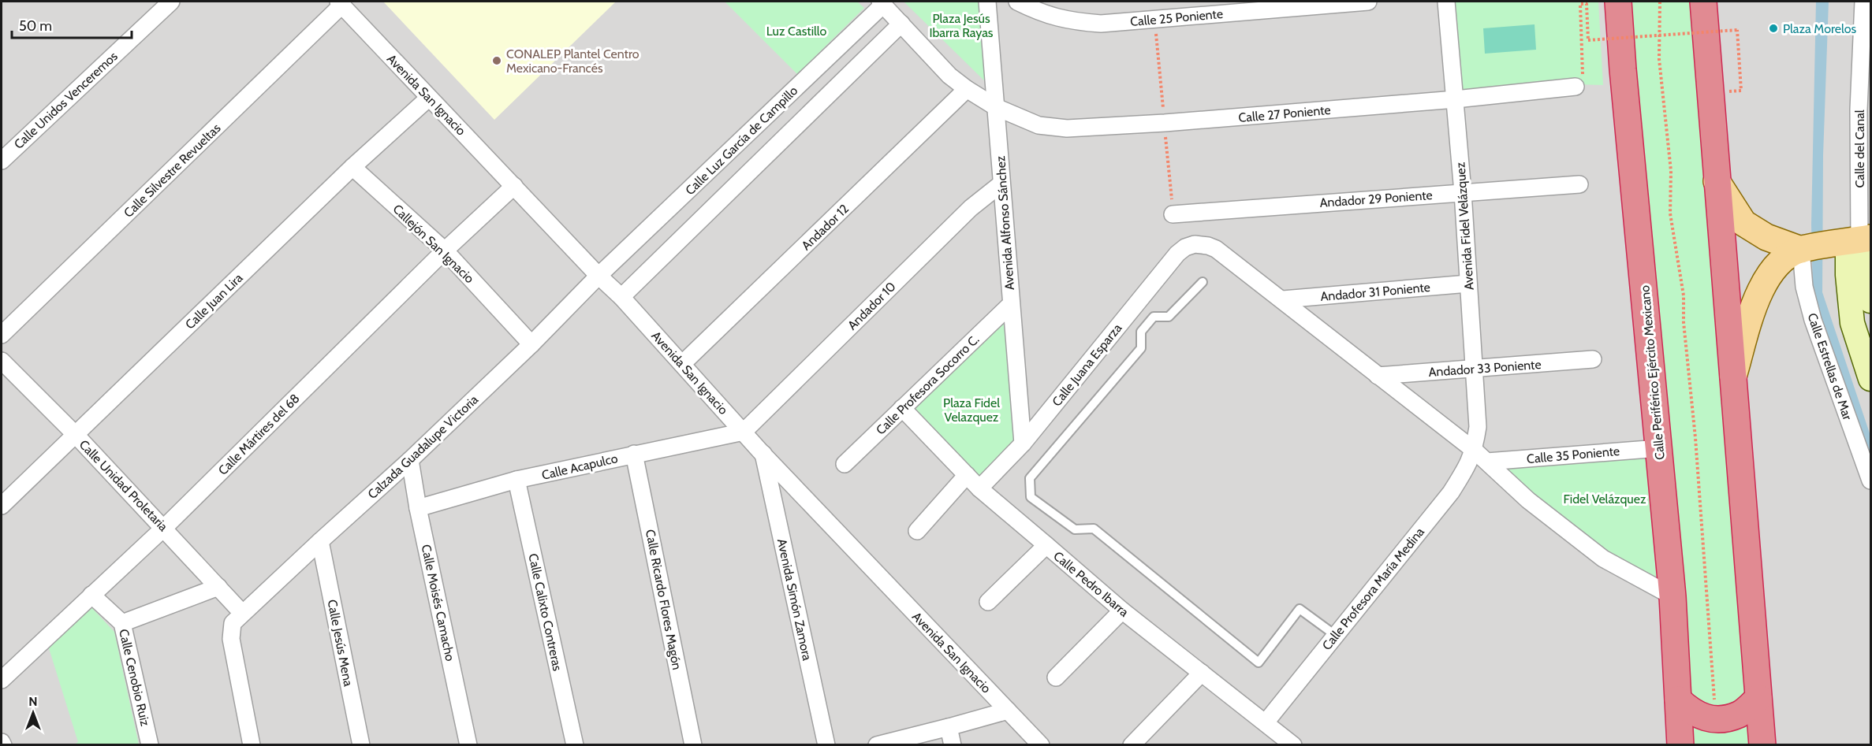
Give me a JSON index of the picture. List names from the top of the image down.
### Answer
{
  "streets": {
    "highway": ["Calle Periférico Ejército Mexicano"],
    "street": [
      "Calle 25 Poniente",
      "Avenida San Ignacio",
      "Calle Unidos Venceremos",
      "Calle 27 Poniente",
      "Calle Luz García de Campillo",
      "Calle del Canal",
      "Calle Silvestre Revueltas",
      "Andador 29 Poniente",
      "Avenida Alfonso Sánchez",
      "Avenida Fidel Velázquez",
      "Andador 12",
      "Callejón San Ignacio",
      "Andador 31 Poniente",
      "Calle Juan Lira",
      "Andador 10",
      "Calle Juana Esparza",
      "Calle Estrellas de Mar",
      "Andador 33 Poniente",
      "Calle Profesora Socorro C.",
      "Calle Mártires del 68",
      "Calzada Guadalupe Victoria",
      "Calle 35 Poniente",
      "Calle Acapulco",
      "Calle Unidad Proletaria",
      "Calle Pedro Ibarra",
      "Calle Profesora María Medina",
      "Calle Ricardo Flores Magón",
      "Avenida Simón Zamora",
      "Calle Moisés Camacho",
      "Calle Calixto Contreras",
      "Calle Jesús Mena",
      "Calle Cenobio Ruiz"
    ]
  },
  "crossings": [
    ["Avenida San Ignacio", "Calle Luz García de Campillo"],
    ["Avenida San Ignacio", "Calle Silvestre Revueltas"],
    ["Avenida San Ignacio", "Andador 12"],
    ["Avenida San Ignacio", "Calle Juan Lira"],
    ["Avenida San Ignacio", "Andador 10"],
    ["Avenida San Ignacio", "Calle Mártires del 68"],
    ["Avenida San Ignacio", "Calzada Guadalupe Victoria"],
    ["Avenida San Ignacio", "Calle Acapulco"],
    ["Avenida San Ignacio", "Avenida Simón Zamora"],
    ["Calle 27 Poniente", "Calle Luz García de Campillo"],
    ["Calle 27 Poniente", "Avenida Alfonso Sánchez"],
    ["Calle 27 Poniente", "Avenida Fidel Velázquez"],
    ["Calle 27 Poniente", "Andador 12"],
    ["Calle Luz García de Campillo", "Calzada Guadalupe Victoria"],
    ["Andador 29 Poniente", "Avenida Fidel Velázquez"],
    ["Avenida Alfonso Sánchez", "Andador 10"],
    ["Avenida Alfonso Sánchez", "Calle Juana Esparza"],
    ["Avenida Alfonso Sánchez", "Calle Profesora Socorro C."],
    ["Avenida Fidel Velázquez", "Andador 31 Poniente"],
    ["Avenida Fidel Velázquez", "Andador 33 Poniente"],
    ["Avenida Fidel Velázquez", "Calle Profesora María Medina"],
    ["Callejón San Ignacio", "Calle Juan Lira"],
    ["Callejón San Ignacio", "Calle Mártires del 68"],
    ["Callejón San Ignacio", "Calzada Guadalupe Victoria"],
    ["Andador 31 Poniente", "Calle Juana Esparza"],
    ["Calle Juan Lira", "Calle Unidad Proletaria"],
    ["Andador 10", "Calle Acapulco"],
    ["Calle Juana Esparza", "Calle Pedro Ibarra"],
    ["Calle Periférico Ejército Mexicano", "Calle 35 Poniente"],
    ["Calle Profesora Socorro C.", "Calle Pedro Ibarra"],
    ["Calle Mártires del 68", "Calle Unidad Proletaria"],
    ["Calle Mártires del 68", "Calle Cenobio Ruiz"],
    ["Calzada Guadalupe Victoria", "Calle Unidad Proletaria"],
    ["Calzada Guadalupe Victoria", "Calle Moisés Camacho"],
    ["Calzada Guadalupe Victoria", "Calle Jesús Mena"],
    ["Calle Acapulco", "Calle Ricardo Flores Magón"],
    ["Calle Acapulco", "Calle Moisés Camacho"],
    ["Calle Acapulco", "Calle Calixto Contreras"],
    ["Calle Pedro Ibarra", "Calle Profesora María Medina"]
  ],
  "parks": [
    "Plaza Jesús Ibarra Rayas",
    "Luz Castillo",
    "Plaza Fidel Velazquez",
    "Fidel Velázquez"
  ],
  "places": ["Plaza Morelos", "CONALEP Plantel Centro Mexicano-Francés"],
  "scale_bar": "50 m",
  "north": "top"
}
